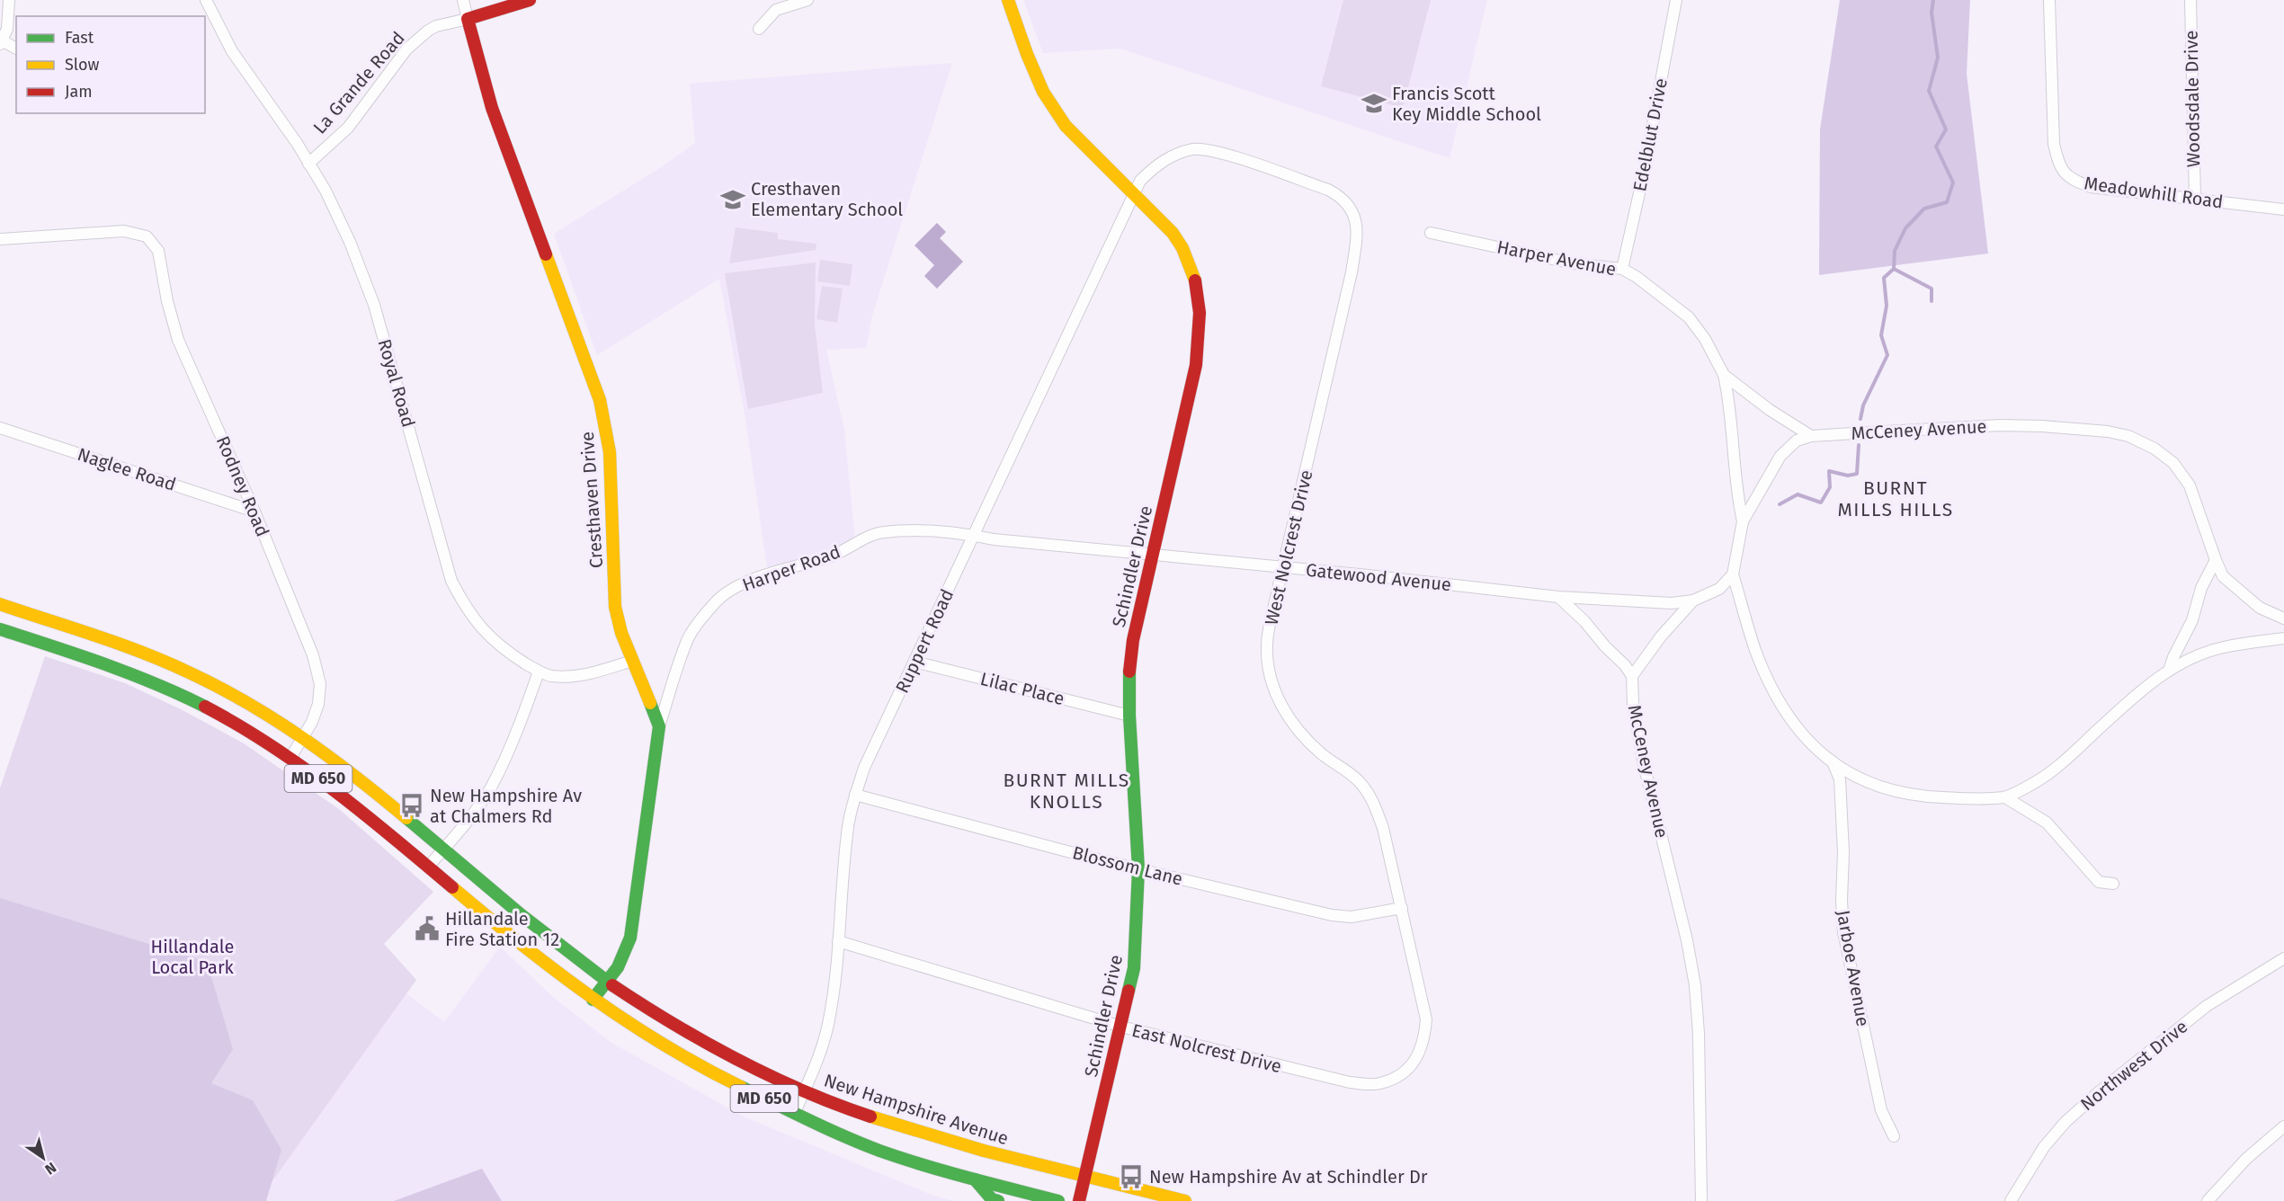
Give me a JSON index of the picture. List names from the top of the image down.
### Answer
{
  "streets": {
    "main road": [
      "La Grande Road",
      "Cresthaven Drive",
      "Schindler Drive",
      "MD 650",
      "New Hampshire Avenue"
    ],
    "street": [
      "Woodsdale Drive",
      "Edelblut Drive",
      "Meadowhill Road",
      "Harper Avenue",
      "Royal Road",
      "McCeney Avenue",
      "Naglee Road",
      "Rodney Road",
      "West Nolcrest Drive",
      "Harper Road",
      "Gatewood Avenue",
      "Ruppert Road",
      "Lilac Place",
      "Blossom Lane",
      "Jarboe Avenue",
      "East Nolcrest Drive",
      "Northwest Drive"
    ]
  },
  "crossings": [
    ["La Grande Road", "Royal Road"],
    ["La Grande Road", "Cresthaven Drive"],
    ["Woodsdale Drive", "Meadowhill Road"],
    ["Edelblut Drive", "Harper Avenue"],
    ["Harper Avenue", "McCeney Avenue"],
    ["Royal Road", "Cresthaven Drive"],
    ["Naglee Road", "Rodney Road"],
    ["Rodney Road", "MD 650"],
    ["Rodney Road", "New Hampshire Avenue"],
    ["Cresthaven Drive", "Harper Road"],
    ["Cresthaven Drive", "MD 650"],
    ["Cresthaven Drive", "New Hampshire Avenue"],
    ["West Nolcrest Drive", "Schindler Drive"],
    ["West Nolcrest Drive", "Gatewood Avenue"],
    ["West Nolcrest Drive", "Ruppert Road"],
    ["West Nolcrest Drive", "Blossom Lane"],
    ["West Nolcrest Drive", "East Nolcrest Drive"],
    ["Schindler Drive", "Gatewood Avenue"],
    ["Schindler Drive", "Ruppert Road"],
    ["Schindler Drive", "Lilac Place"],
    ["Schindler Drive", "Blossom Lane"],
    ["Schindler Drive", "East Nolcrest Drive"],
    ["Schindler Drive", "New Hampshire Avenue"],
    ["Harper Road", "Gatewood Avenue"],
    ["Harper Road", "Ruppert Road"],
    ["Gatewood Avenue", "Ruppert Road"],
    ["Ruppert Road", "Lilac Place"],
    ["Ruppert Road", "MD 650"],
    ["Ruppert Road", "Blossom Lane"],
    ["Ruppert Road", "East Nolcrest Drive"],
    ["Ruppert Road", "New Hampshire Avenue"]
  ],
  "districts": ["BURNT MILLS HILLS", "BURNT MILLS KNOLLS"],
  "parks": ["Hillandale Local Park"],
  "places": {
    "school or university": ["Francis Scott Key Middle School", "Cresthaven Elementary School"],
    "bus stop": ["New Hampshire Av at Chalmers Rd", "New Hampshire Av at Schindler Dr"],
    "public building": ["Hillandale Fire Station 12"]
  },
  "legend": ["Fast", "Slow", "Jam"],
  "north": "bottom right"
}
